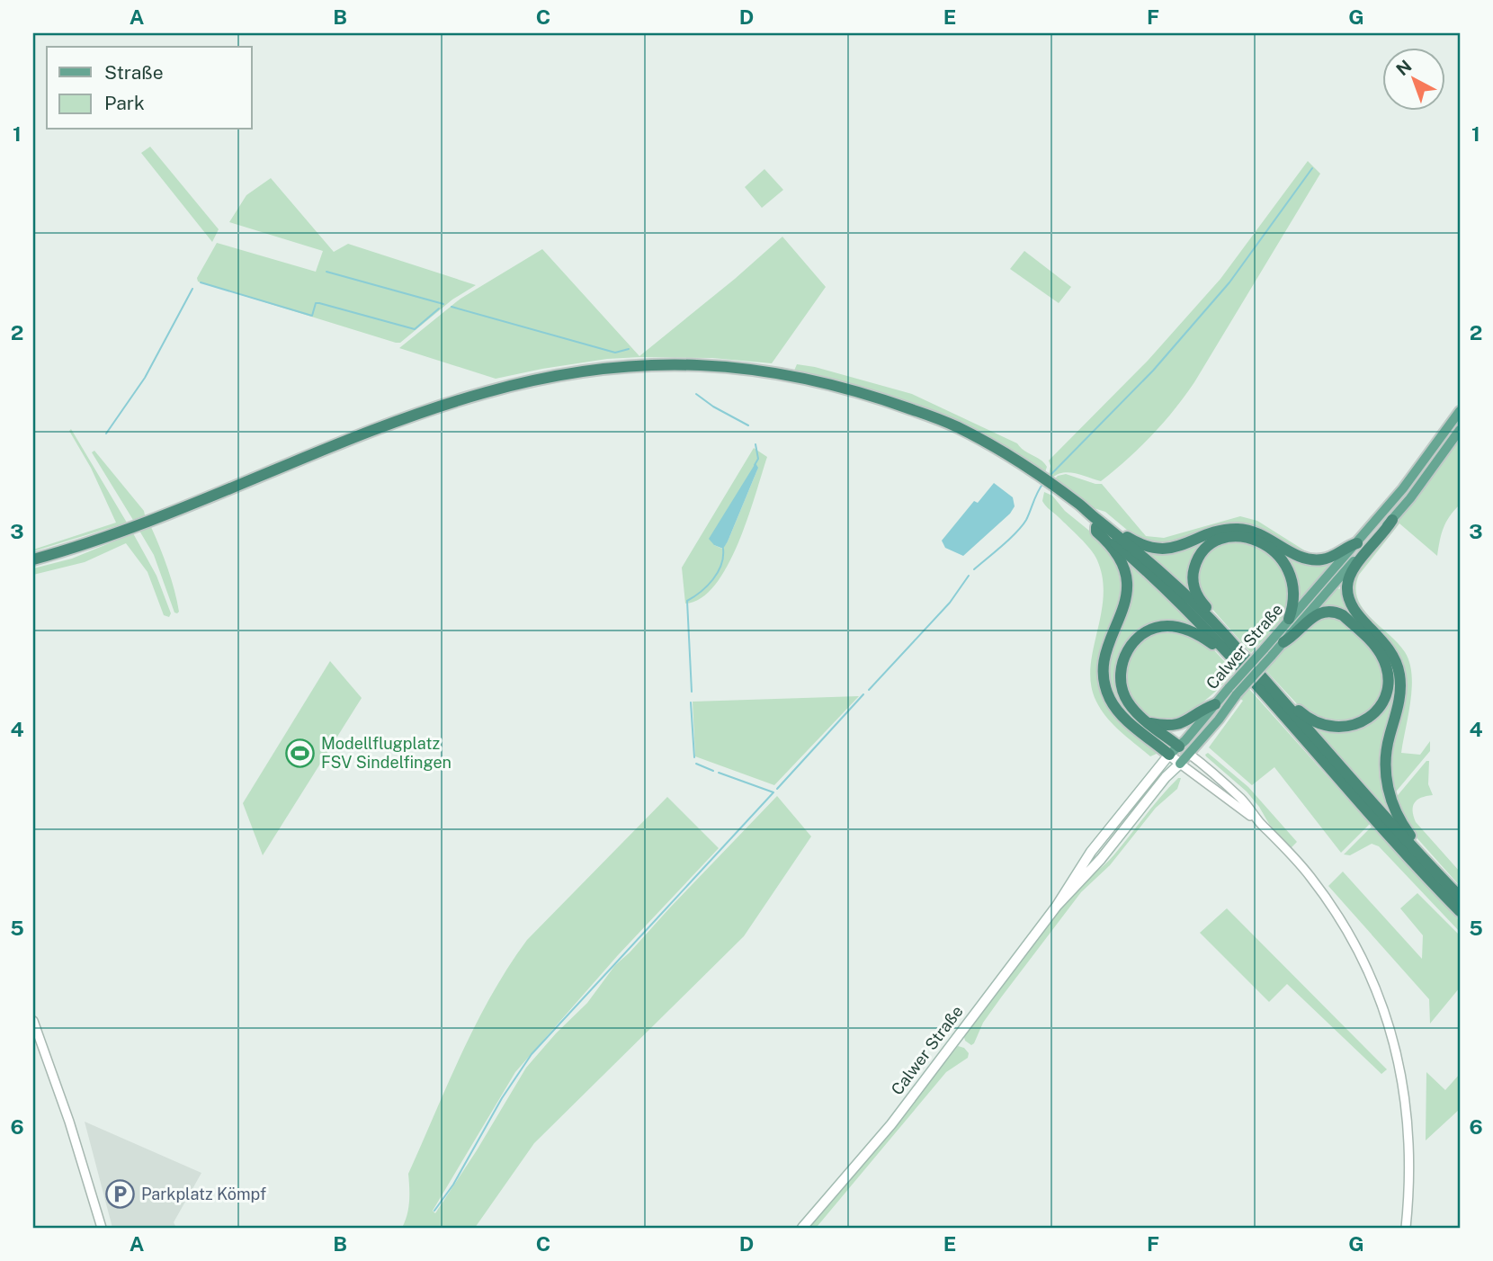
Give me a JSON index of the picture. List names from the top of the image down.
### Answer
{
  "streets": {
    "main road": ["Calwer Straße"]
  },
  "places": {
    "sports": ["Modellflugplatz FSV Sindelfingen"],
    "parking": ["Parkplatz Kömpf"]
  },
  "legend": ["Straße", "Park"],
  "north": "top left",
  "grid": {
    "columns": [
      "A",
      "B",
      "C",
      "D",
      "E",
      "F",
      "G"
    ],
    "rows": [
      "1",
      "2",
      "3",
      "4",
      "5",
      "6"
    ]
  }
}
